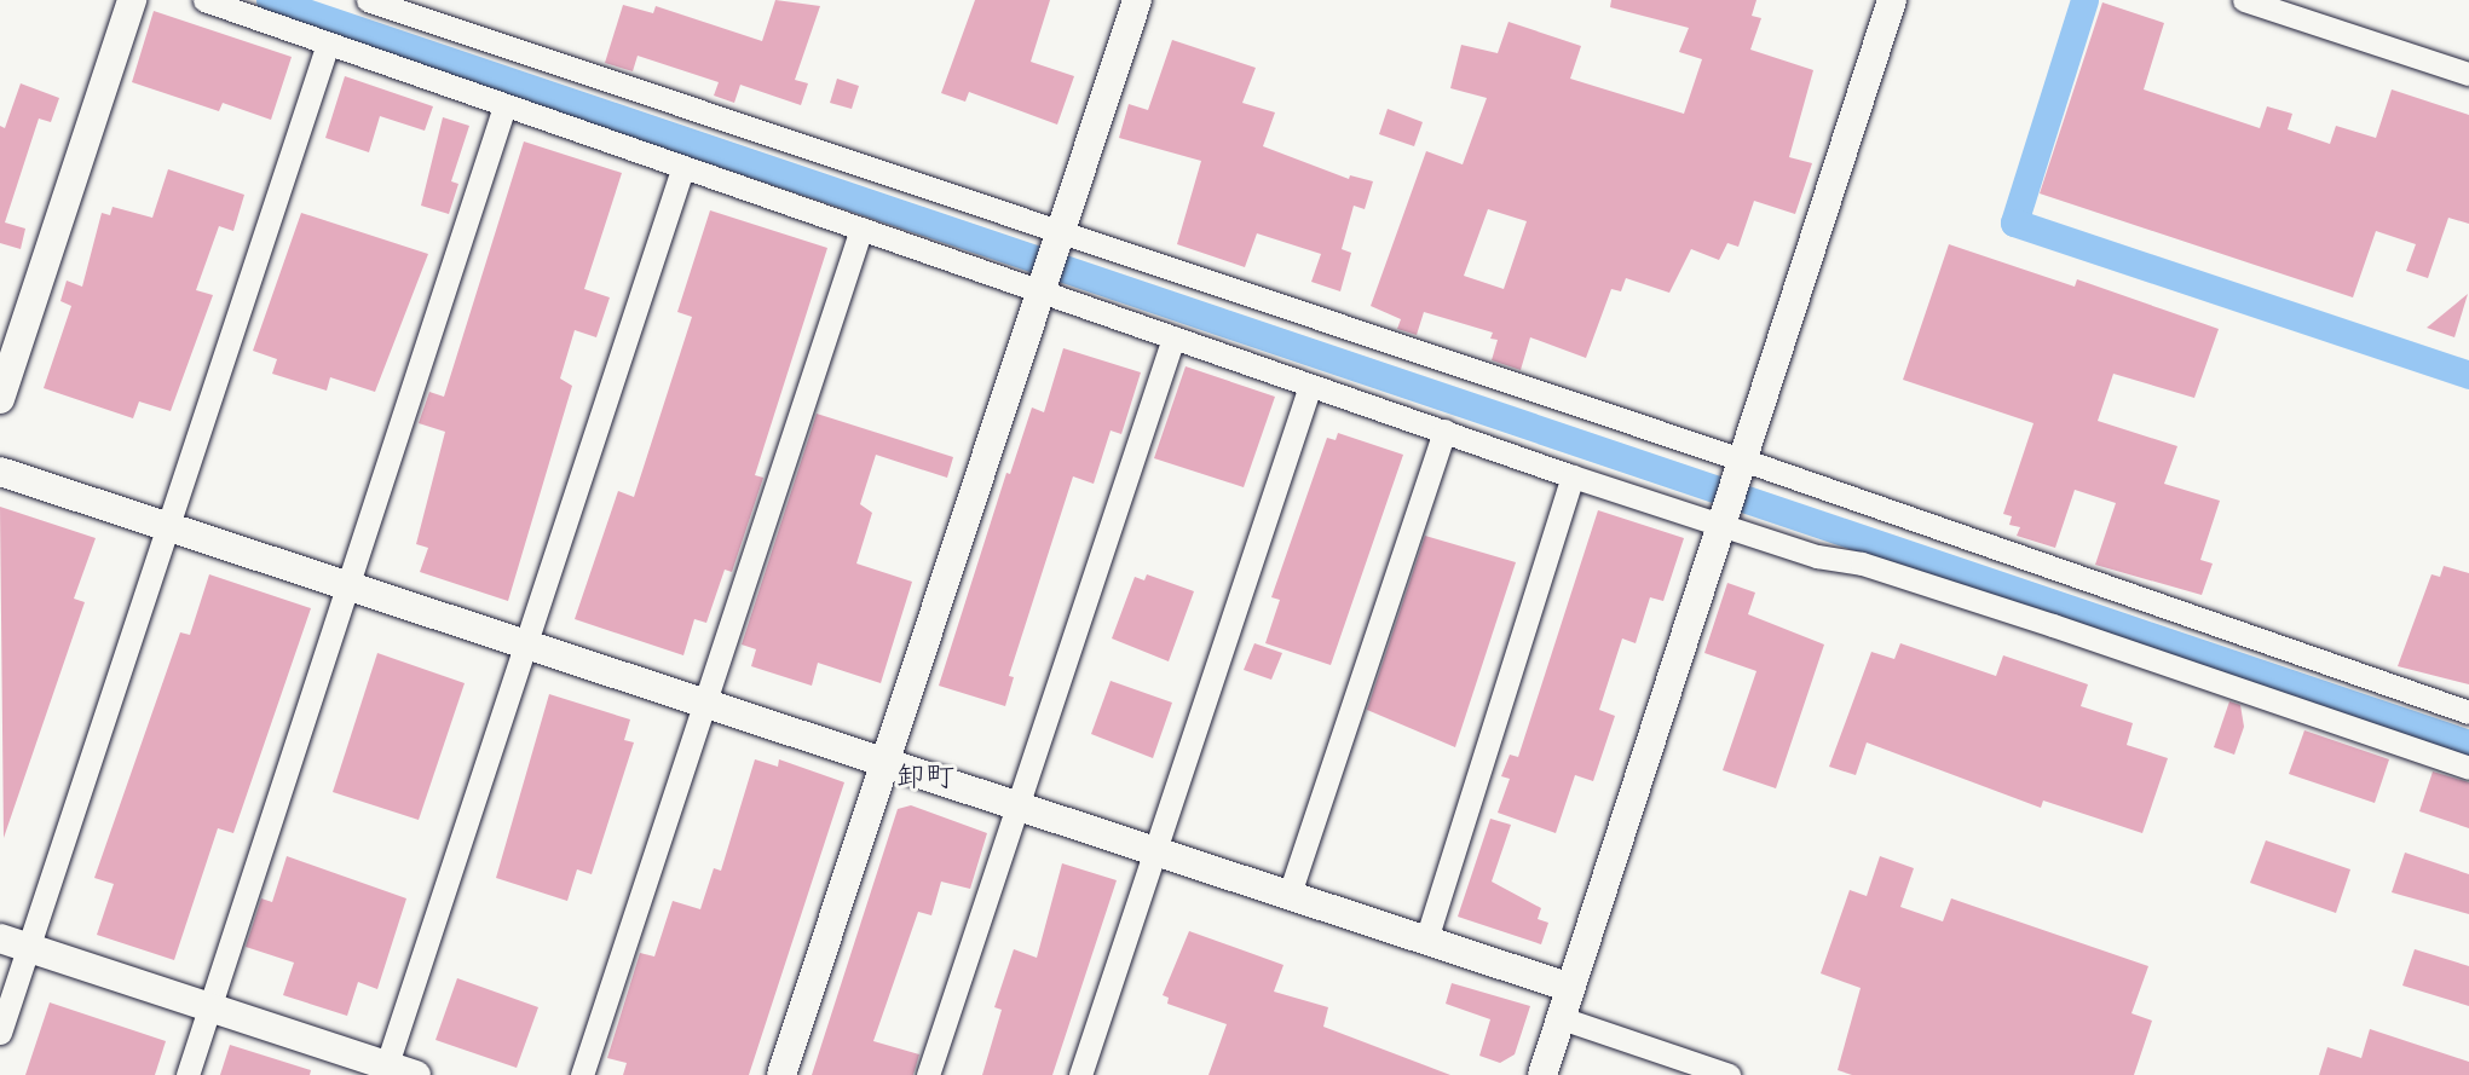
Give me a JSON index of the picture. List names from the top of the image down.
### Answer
{
  "districts": ["卸町"]
}
